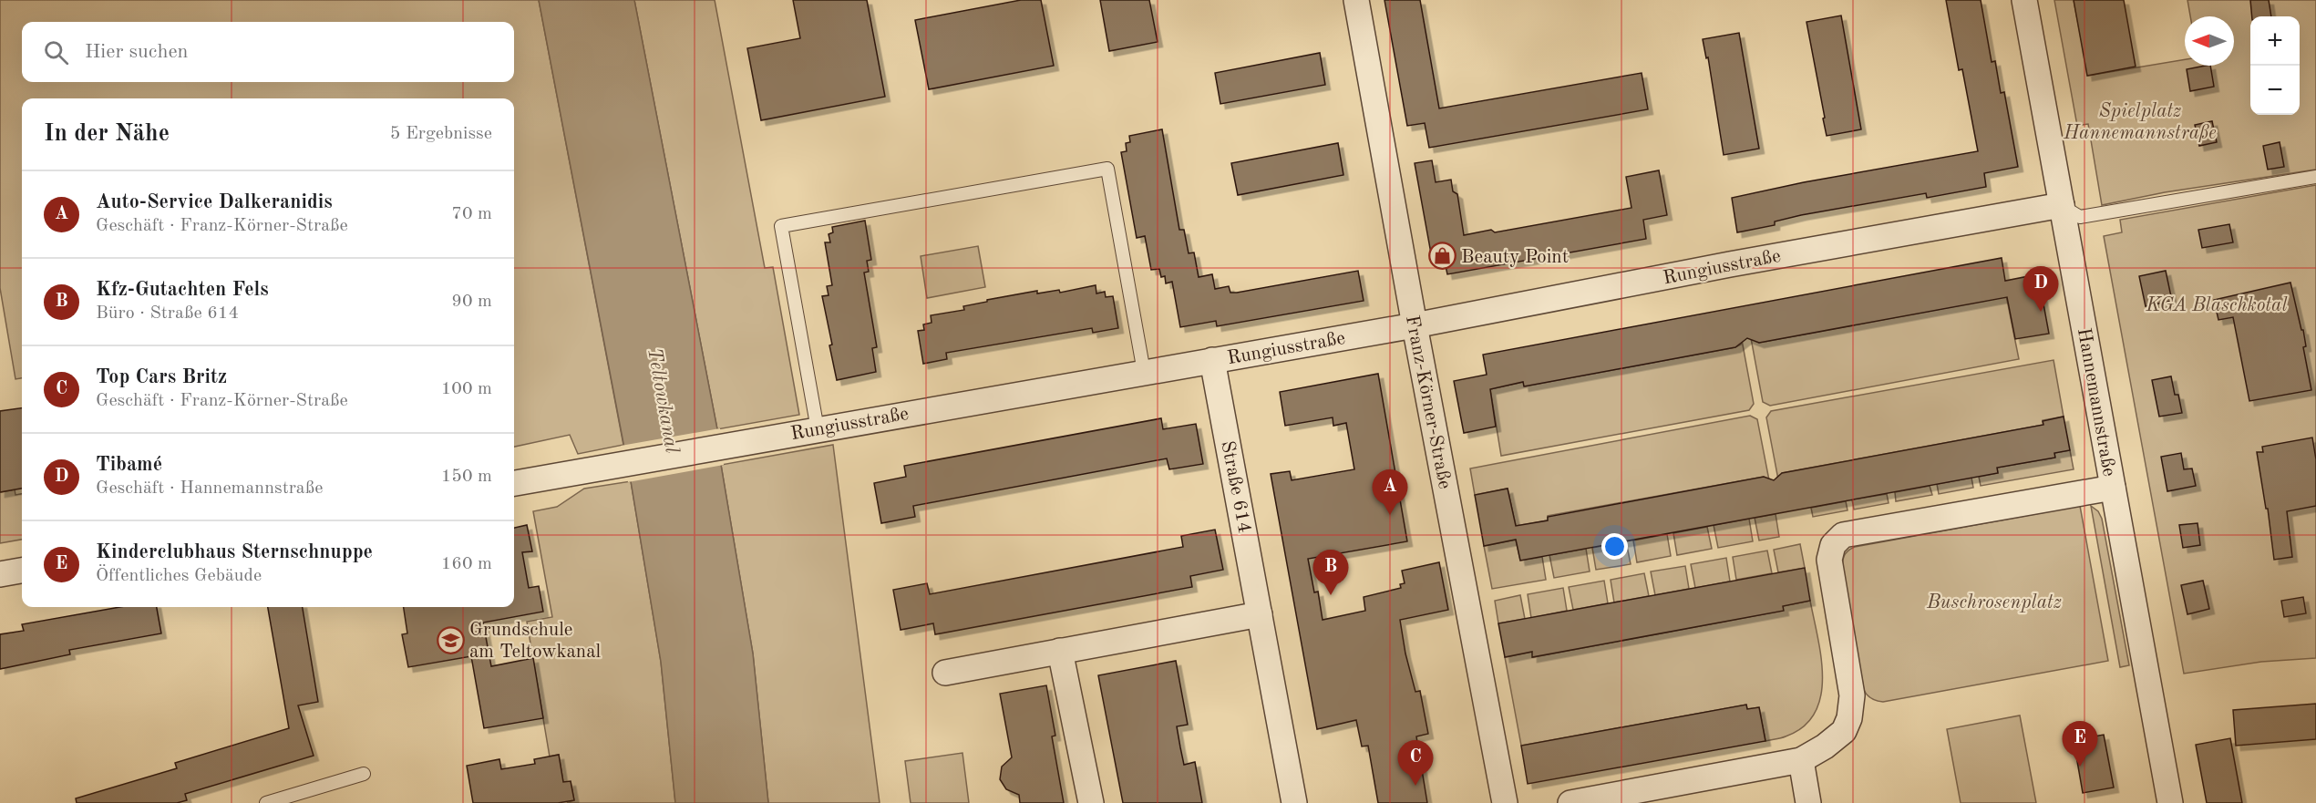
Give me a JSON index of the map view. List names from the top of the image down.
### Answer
{
  "streets": {
    "street": [
      "Rungiusstraße",
      "Franz-Körner-Straße",
      "Hannemannstraße",
      "Straße 614"
    ]
  },
  "crossings": [
    ["Rungiusstraße", "Franz-Körner-Straße"],
    ["Rungiusstraße", "Hannemannstraße"],
    ["Rungiusstraße", "Straße 614"]
  ],
  "water": ["Teltowkanal"],
  "parks": ["Spielplatz Hannemannstraße", "KGA Blaschkotal", "Buschrosenplatz"],
  "places": {
    "shop": ["Beauty Point"],
    "school or university": ["Grundschule am Teltowkanal"]
  },
  "north": "left",
  "page": {
    "map_buttons": ["+", "−"],
    "search": "Hier suchen",
    "heading": ["In der Nähe", "5 Ergebnisse"],
    "list": [
      {
        "mark": "A",
        "name": "Auto-Service Dalkeranidis",
        "note": "Geschäft · Franz-Körner-Straße",
        "value": "70 m"
      },
      {
        "mark": "B",
        "name": "Kfz-Gutachten Fels",
        "note": "Büro · Straße 614",
        "value": "90 m"
      },
      {
        "mark": "C",
        "name": "Top Cars Britz",
        "note": "Geschäft · Franz-Körner-Straße",
        "value": "100 m"
      },
      {
        "mark": "D",
        "name": "Tibamé",
        "note": "Geschäft · Hannemannstraße",
        "value": "150 m"
      },
      {
        "mark": "E",
        "name": "Kinderclubhaus Sternschnuppe",
        "note": "Öffentliches Gebäude",
        "value": "160 m"
      }
    ],
    "pins": [
      "D",
      "A",
      "B",
      "E",
      "C"
    ]
  }
}
